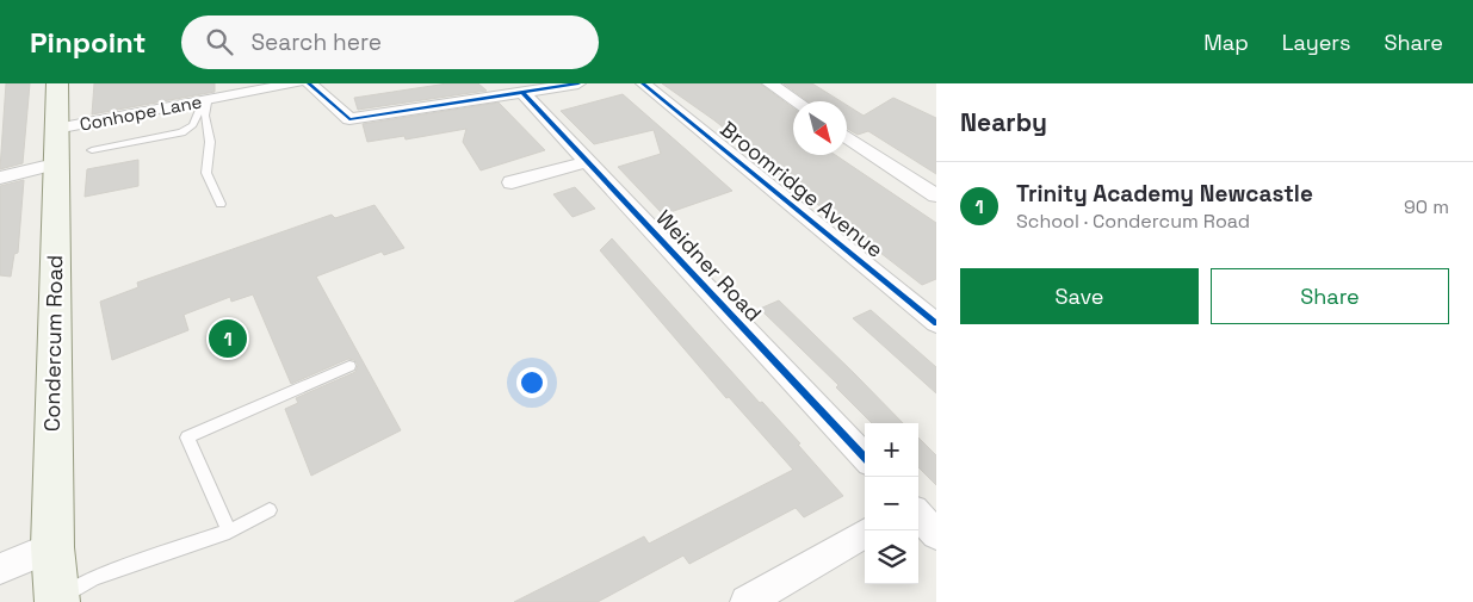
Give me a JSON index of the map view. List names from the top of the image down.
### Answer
{
  "streets": {
    "main road": ["Condercum Road"],
    "street": ["Conhope Lane", "Broomridge Avenue", "Weidner Road"]
  },
  "crossings": [
    ["Conhope Lane", "Condercum Road"]
  ],
  "north": "bottom right",
  "page": {
    "header": "Pinpoint",
    "search": "Search here",
    "nav": ["Map", "Layers", "Share"],
    "heading": "Nearby",
    "list": [
      {
        "mark": "1",
        "name": "Trinity Academy Newcastle",
        "note": "School · Condercum Road",
        "value": "90 m"
      }
    ],
    "buttons": ["Save", "Share"],
    "pins": "1",
    "map_buttons": ["+", "−"]
  }
}
